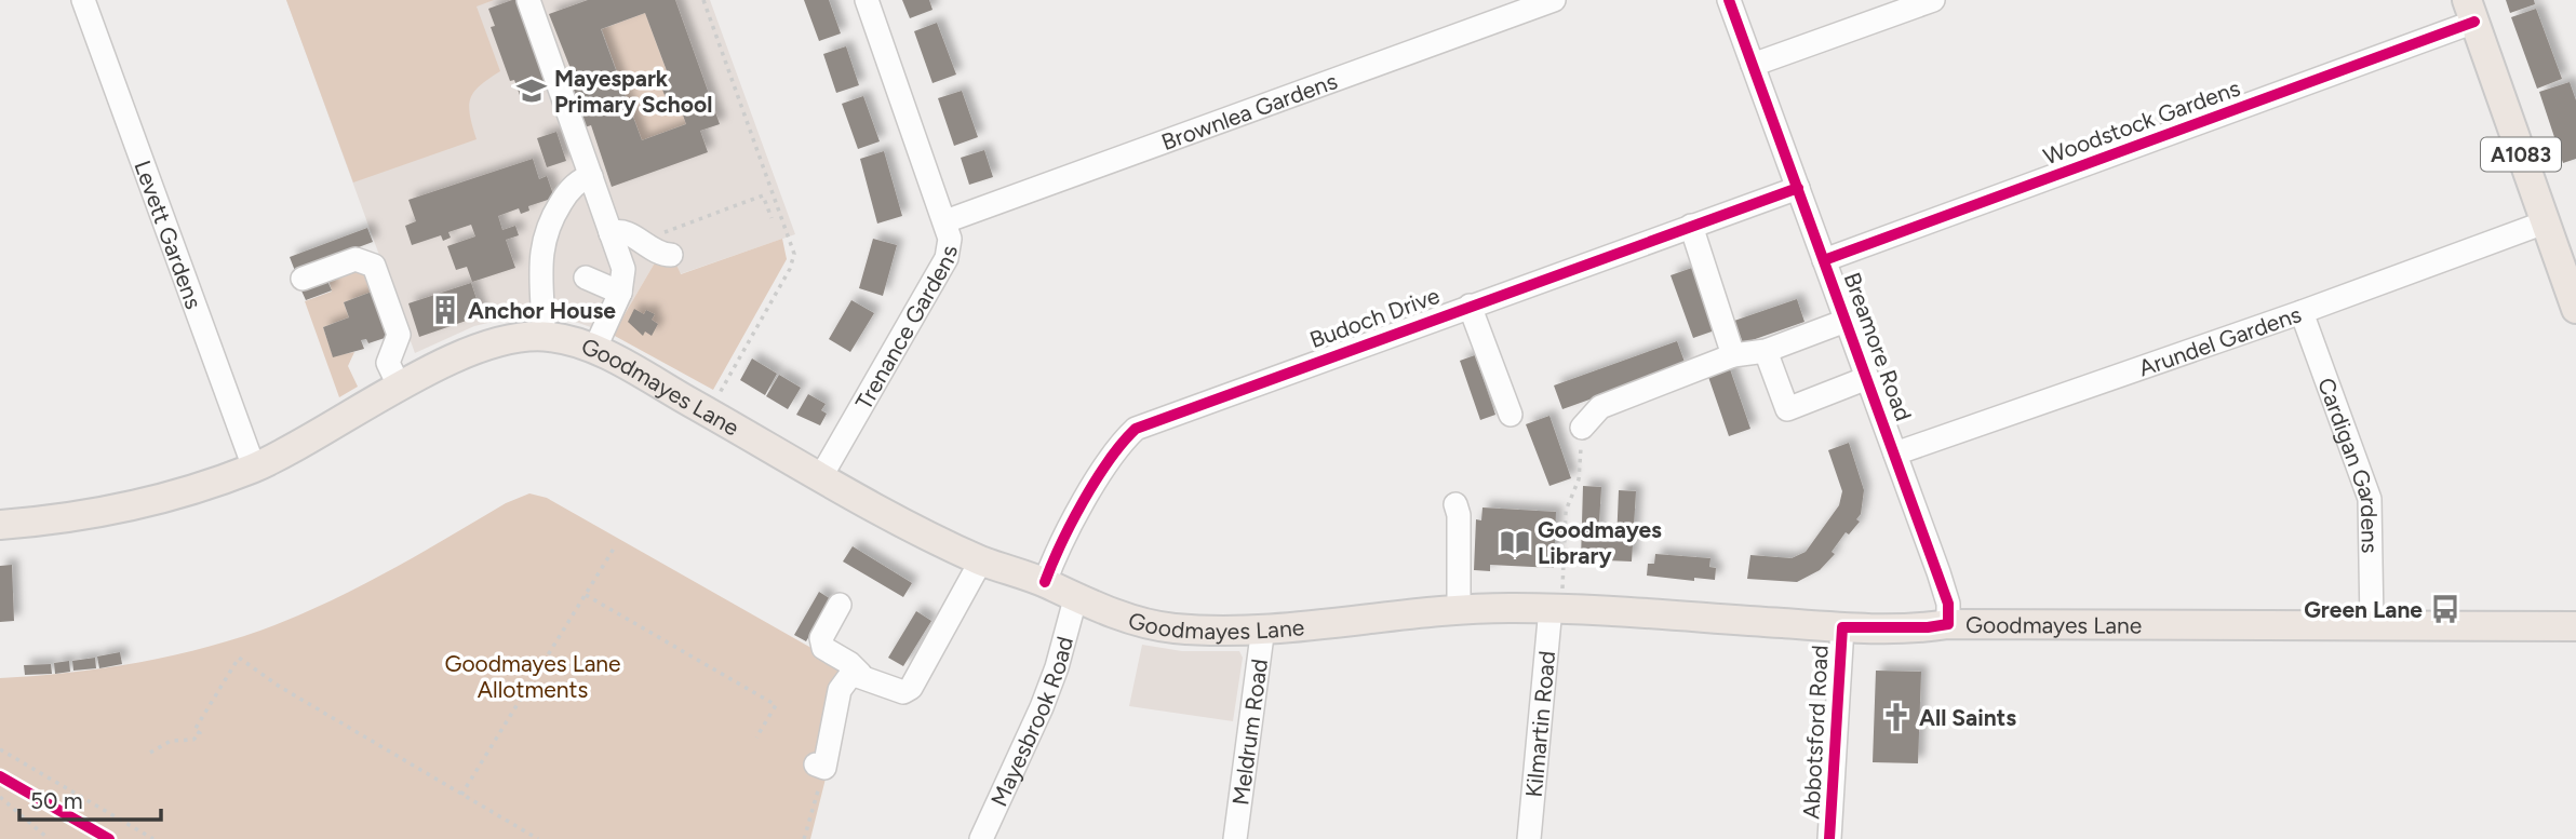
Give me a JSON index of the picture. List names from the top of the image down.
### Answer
{
  "streets": {
    "main road": ["A1083", "Goodmayes Lane"],
    "street": [
      "Brownlea Gardens",
      "Woodstock Gardens",
      "Levett Gardens",
      "Budoch Drive",
      "Trenance Gardens",
      "Arundel Gardens",
      "Breamore Road",
      "Cardigan Gardens",
      "Mayesbrook Road",
      "Kilmartin Road",
      "Abbotsford Road",
      "Meldrum Road"
    ]
  },
  "crossings": [
    ["Brownlea Gardens", "Trenance Gardens"],
    ["Woodstock Gardens", "A1083"],
    ["Woodstock Gardens", "Breamore Road"],
    ["A1083", "Arundel Gardens"],
    ["Levett Gardens", "Goodmayes Lane"],
    ["Budoch Drive", "Breamore Road"],
    ["Budoch Drive", "Goodmayes Lane"],
    ["Trenance Gardens", "Goodmayes Lane"],
    ["Arundel Gardens", "Breamore Road"],
    ["Arundel Gardens", "Cardigan Gardens"],
    ["Breamore Road", "Goodmayes Lane"],
    ["Goodmayes Lane", "Cardigan Gardens"],
    ["Goodmayes Lane", "Mayesbrook Road"],
    ["Goodmayes Lane", "Kilmartin Road"],
    ["Goodmayes Lane", "Abbotsford Road"],
    ["Goodmayes Lane", "Meldrum Road"]
  ],
  "parks": ["Goodmayes Lane Allotments"],
  "places": {
    "school or university": ["Mayespark Primary School"],
    "building": ["Anchor House"],
    "library": ["Goodmayes Library"],
    "bus stop": ["Green Lane"],
    "church": ["All Saints"]
  },
  "scale_bar": "50 m"
}
